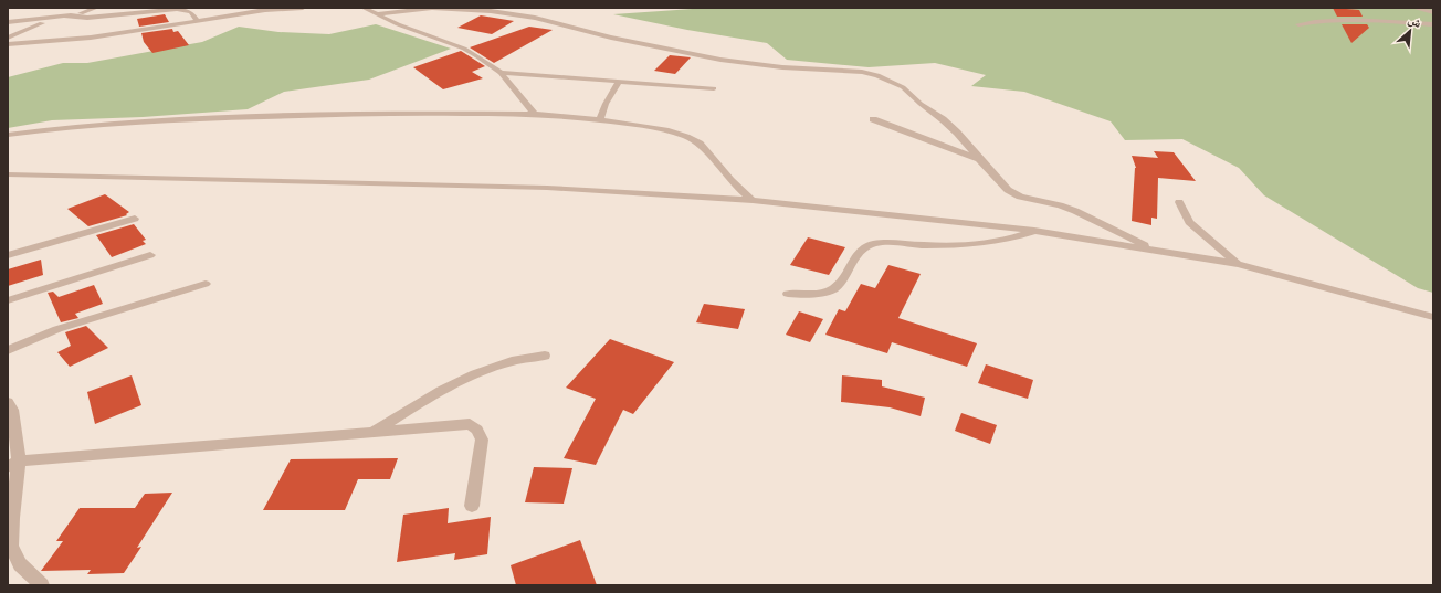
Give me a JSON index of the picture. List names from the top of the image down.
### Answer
{
  "north": "top right"
}
